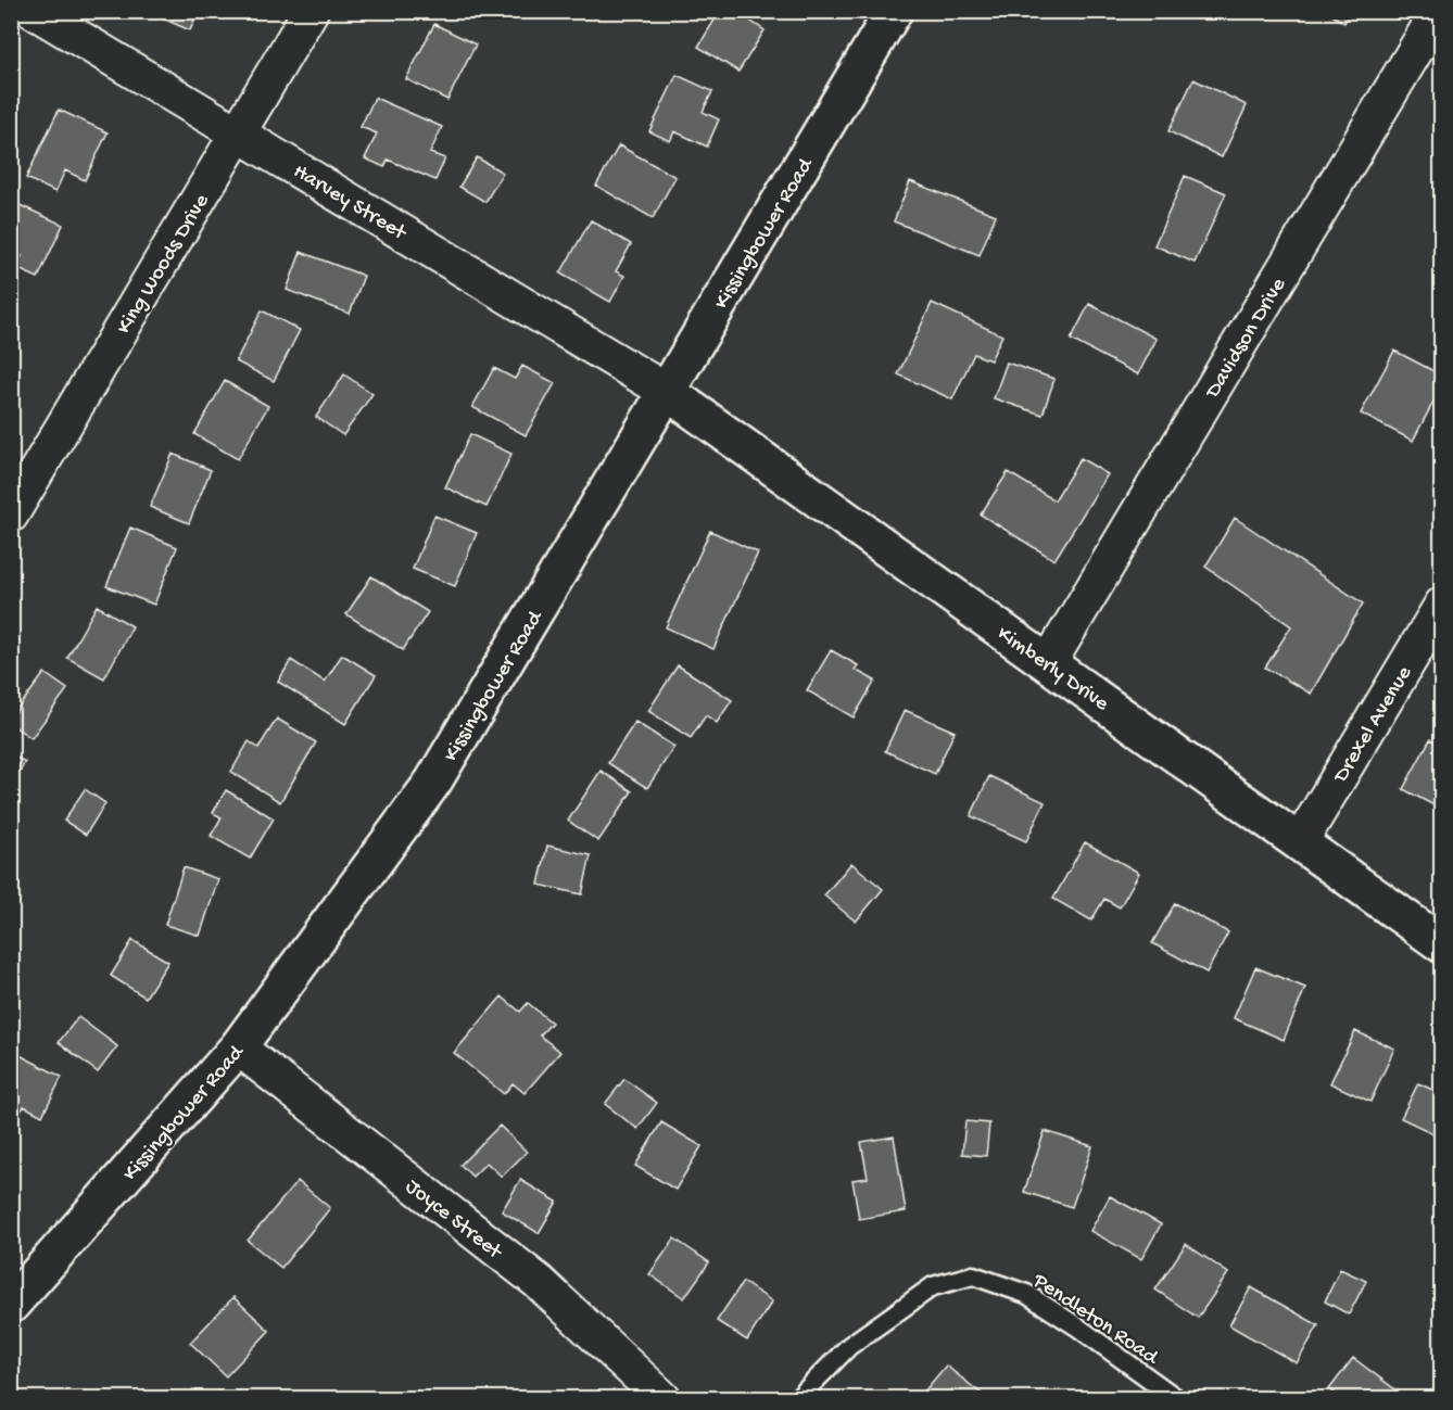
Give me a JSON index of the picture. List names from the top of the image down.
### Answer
{
  "streets": {
    "street": [
      "Harvey Street",
      "Kissingbower Road",
      "King Woods Drive",
      "Davidson Drive",
      "Kimberly Drive",
      "Drexel Avenue",
      "Joyce Street"
    ],
    "lane": ["Pendleton Road"]
  },
  "crossings": [
    ["Harvey Street", "Kissingbower Road"],
    ["Harvey Street", "King Woods Drive"],
    ["Harvey Street", "Kimberly Drive"],
    ["Kissingbower Road", "Kimberly Drive"],
    ["Kissingbower Road", "Joyce Street"],
    ["Davidson Drive", "Kimberly Drive"],
    ["Kimberly Drive", "Drexel Avenue"]
  ]
}
